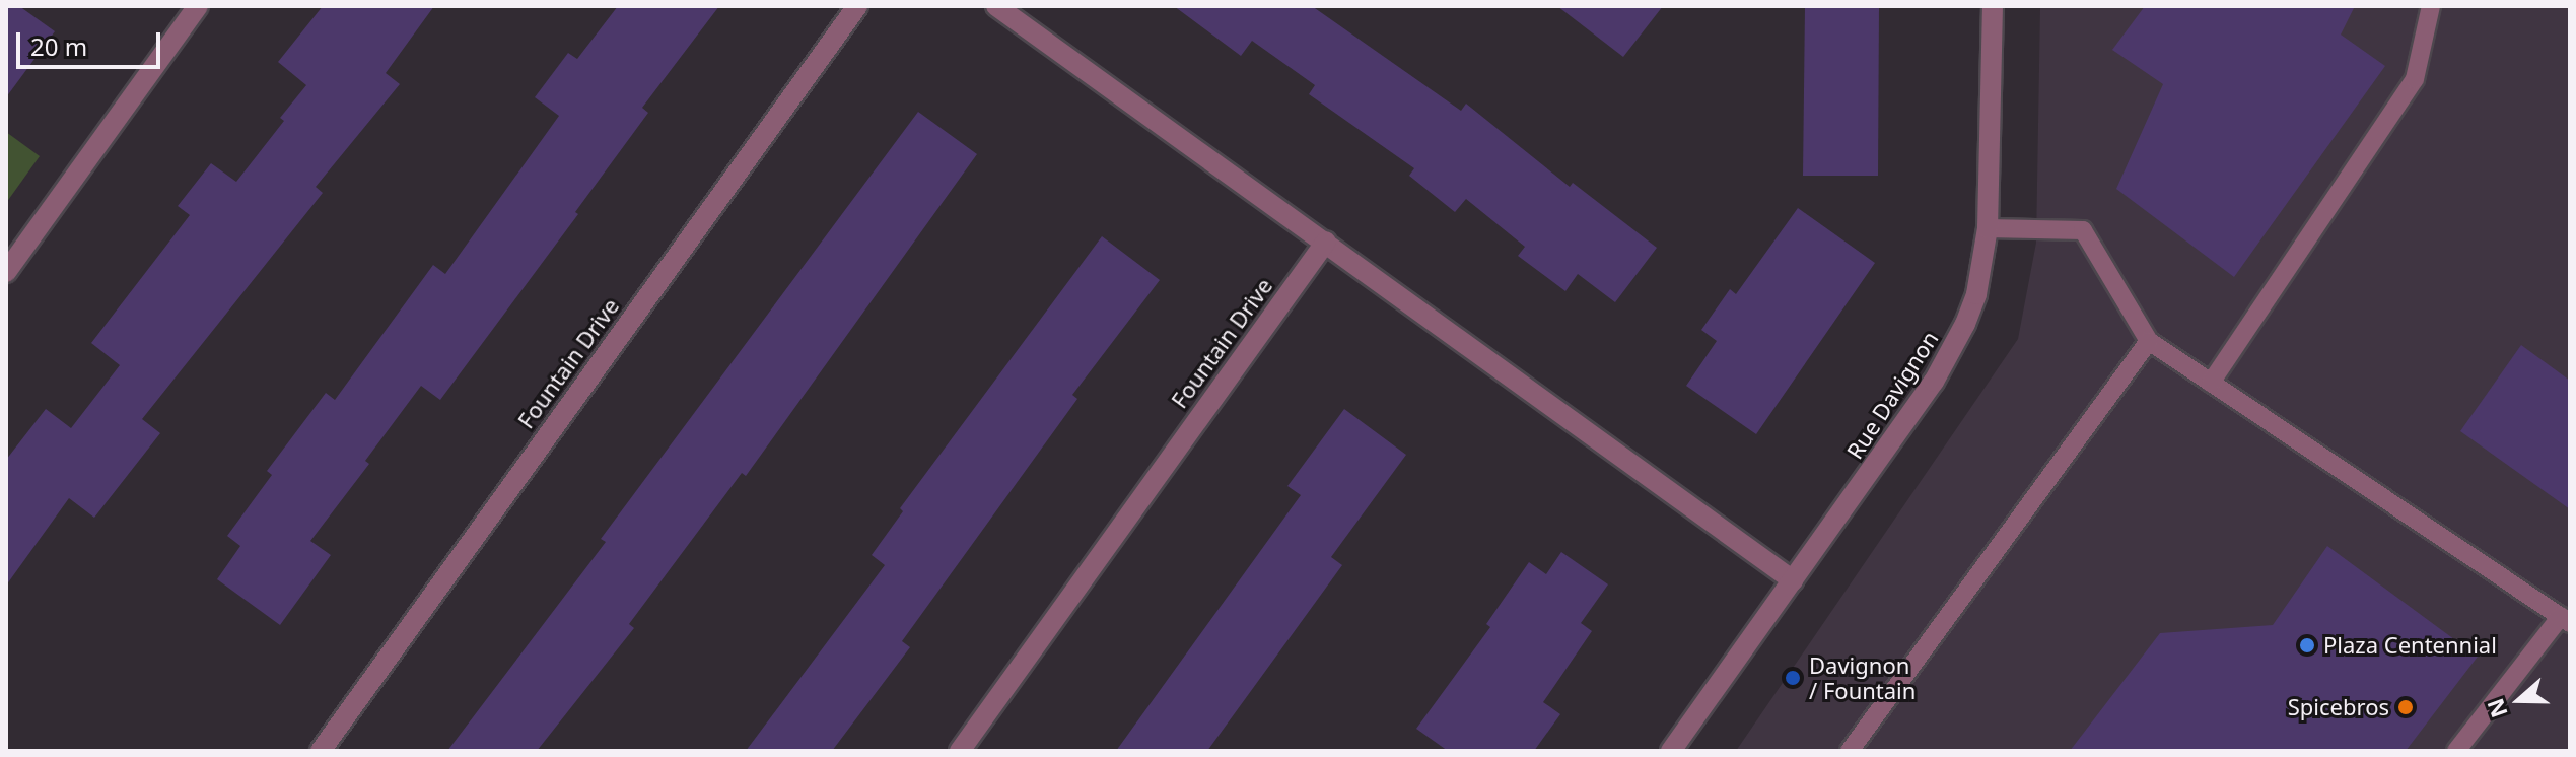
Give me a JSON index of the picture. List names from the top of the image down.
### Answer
{
  "streets": {
    "street": ["Fountain Drive", "Rue Davignon"]
  },
  "places": ["Plaza Centennial", "Davignon / Fountain", "Spicebros"],
  "scale_bar": "20 m",
  "north": "left"
}
